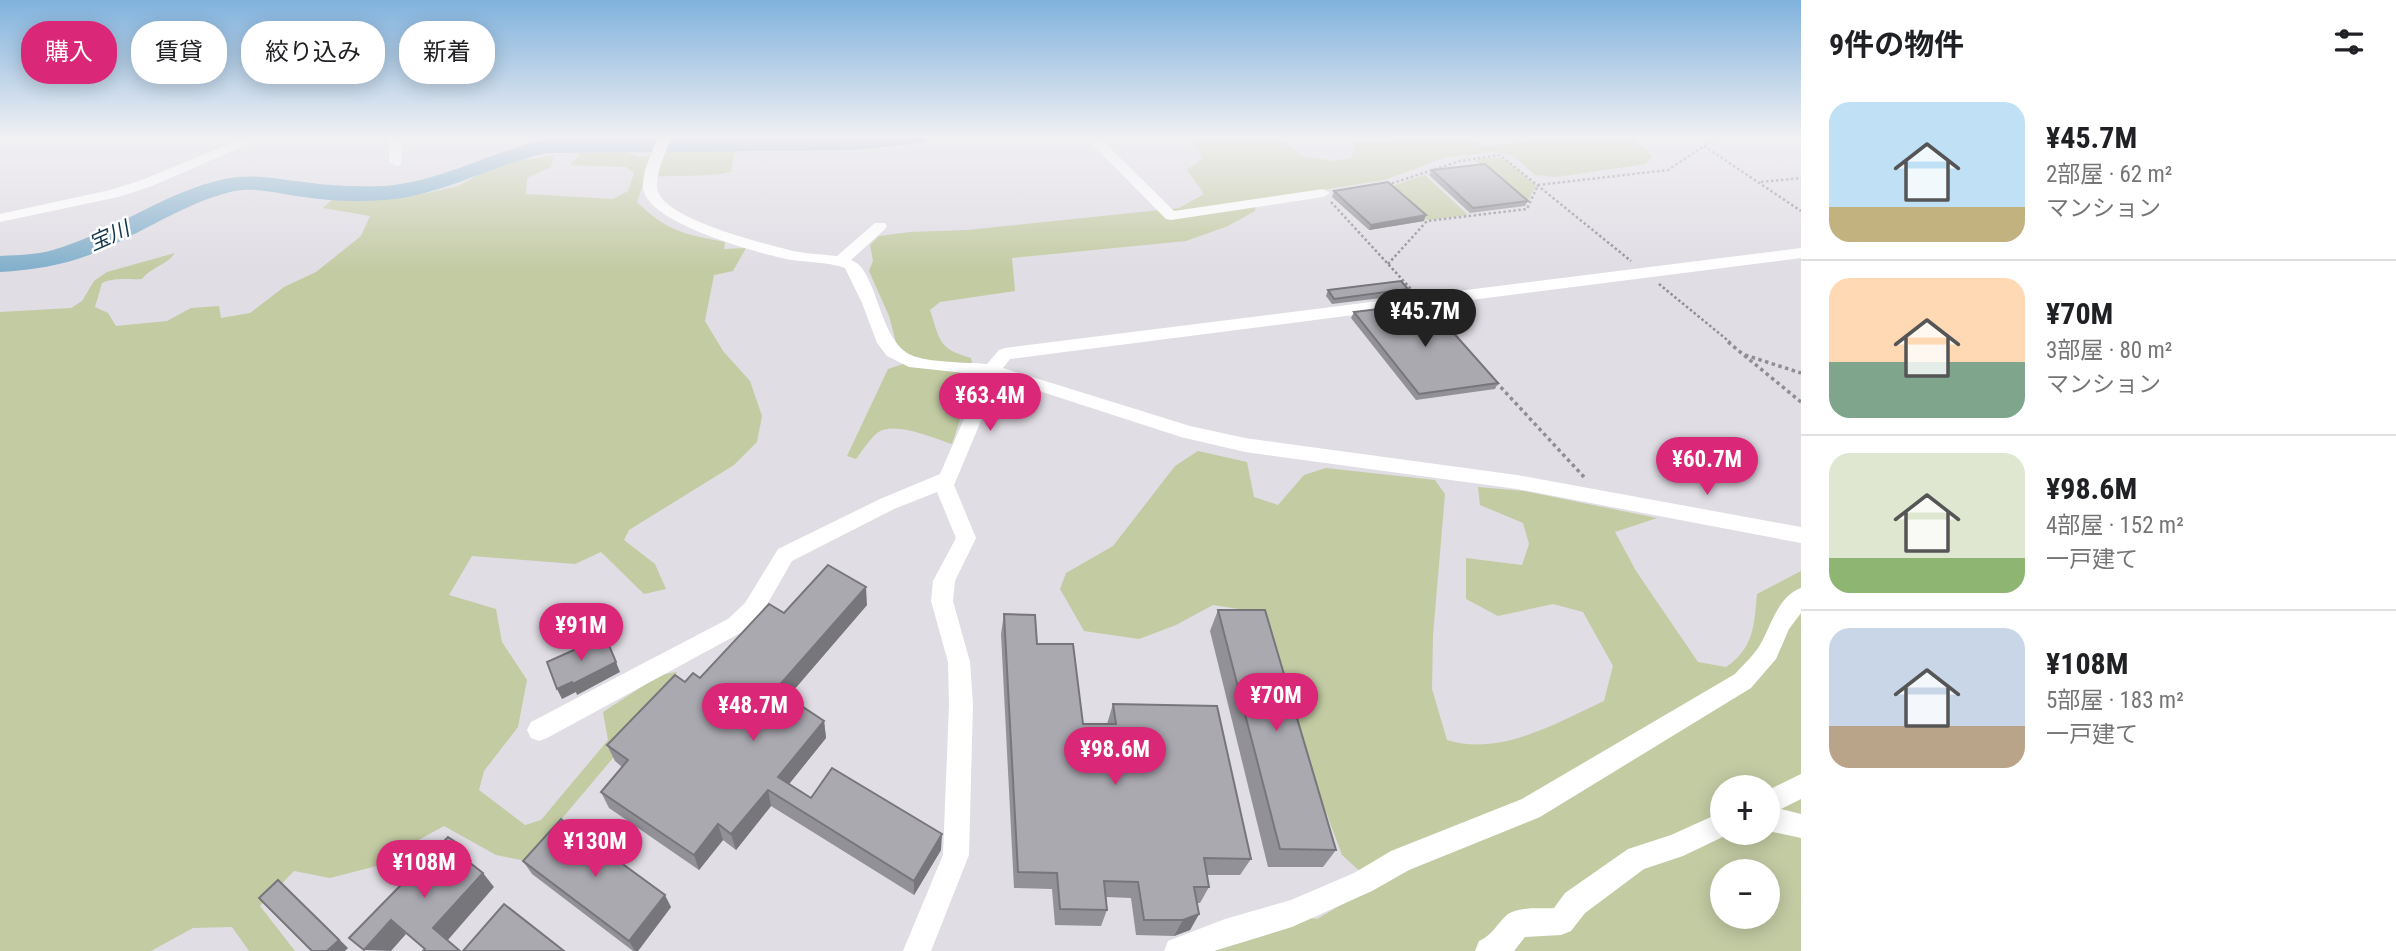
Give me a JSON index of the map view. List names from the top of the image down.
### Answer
{
  "water": ["宝川"],
  "page": {
    "heading": "9件の物件",
    "chip": [
      "購入",
      "賃貸",
      "絞り込み",
      "新着"
    ],
    "list": [
      {
        "name": "¥45.7M",
        "note": "2部屋 · 62 m² · マンション"
      },
      {
        "name": "¥70M",
        "note": "3部屋 · 80 m² · マンション"
      },
      {
        "name": "¥98.6M",
        "note": "4部屋 · 152 m² · 一戸建て"
      },
      {
        "name": "¥108M",
        "note": "5部屋 · 183 m² · 一戸建て"
      }
    ],
    "price": [
      "¥45.7M",
      "¥63.4M",
      "¥60.7M",
      "¥91M",
      "¥70M",
      "¥48.7M",
      "¥98.6M",
      "¥130M",
      "¥108M"
    ],
    "map_buttons": ["+", "−"]
  }
}
